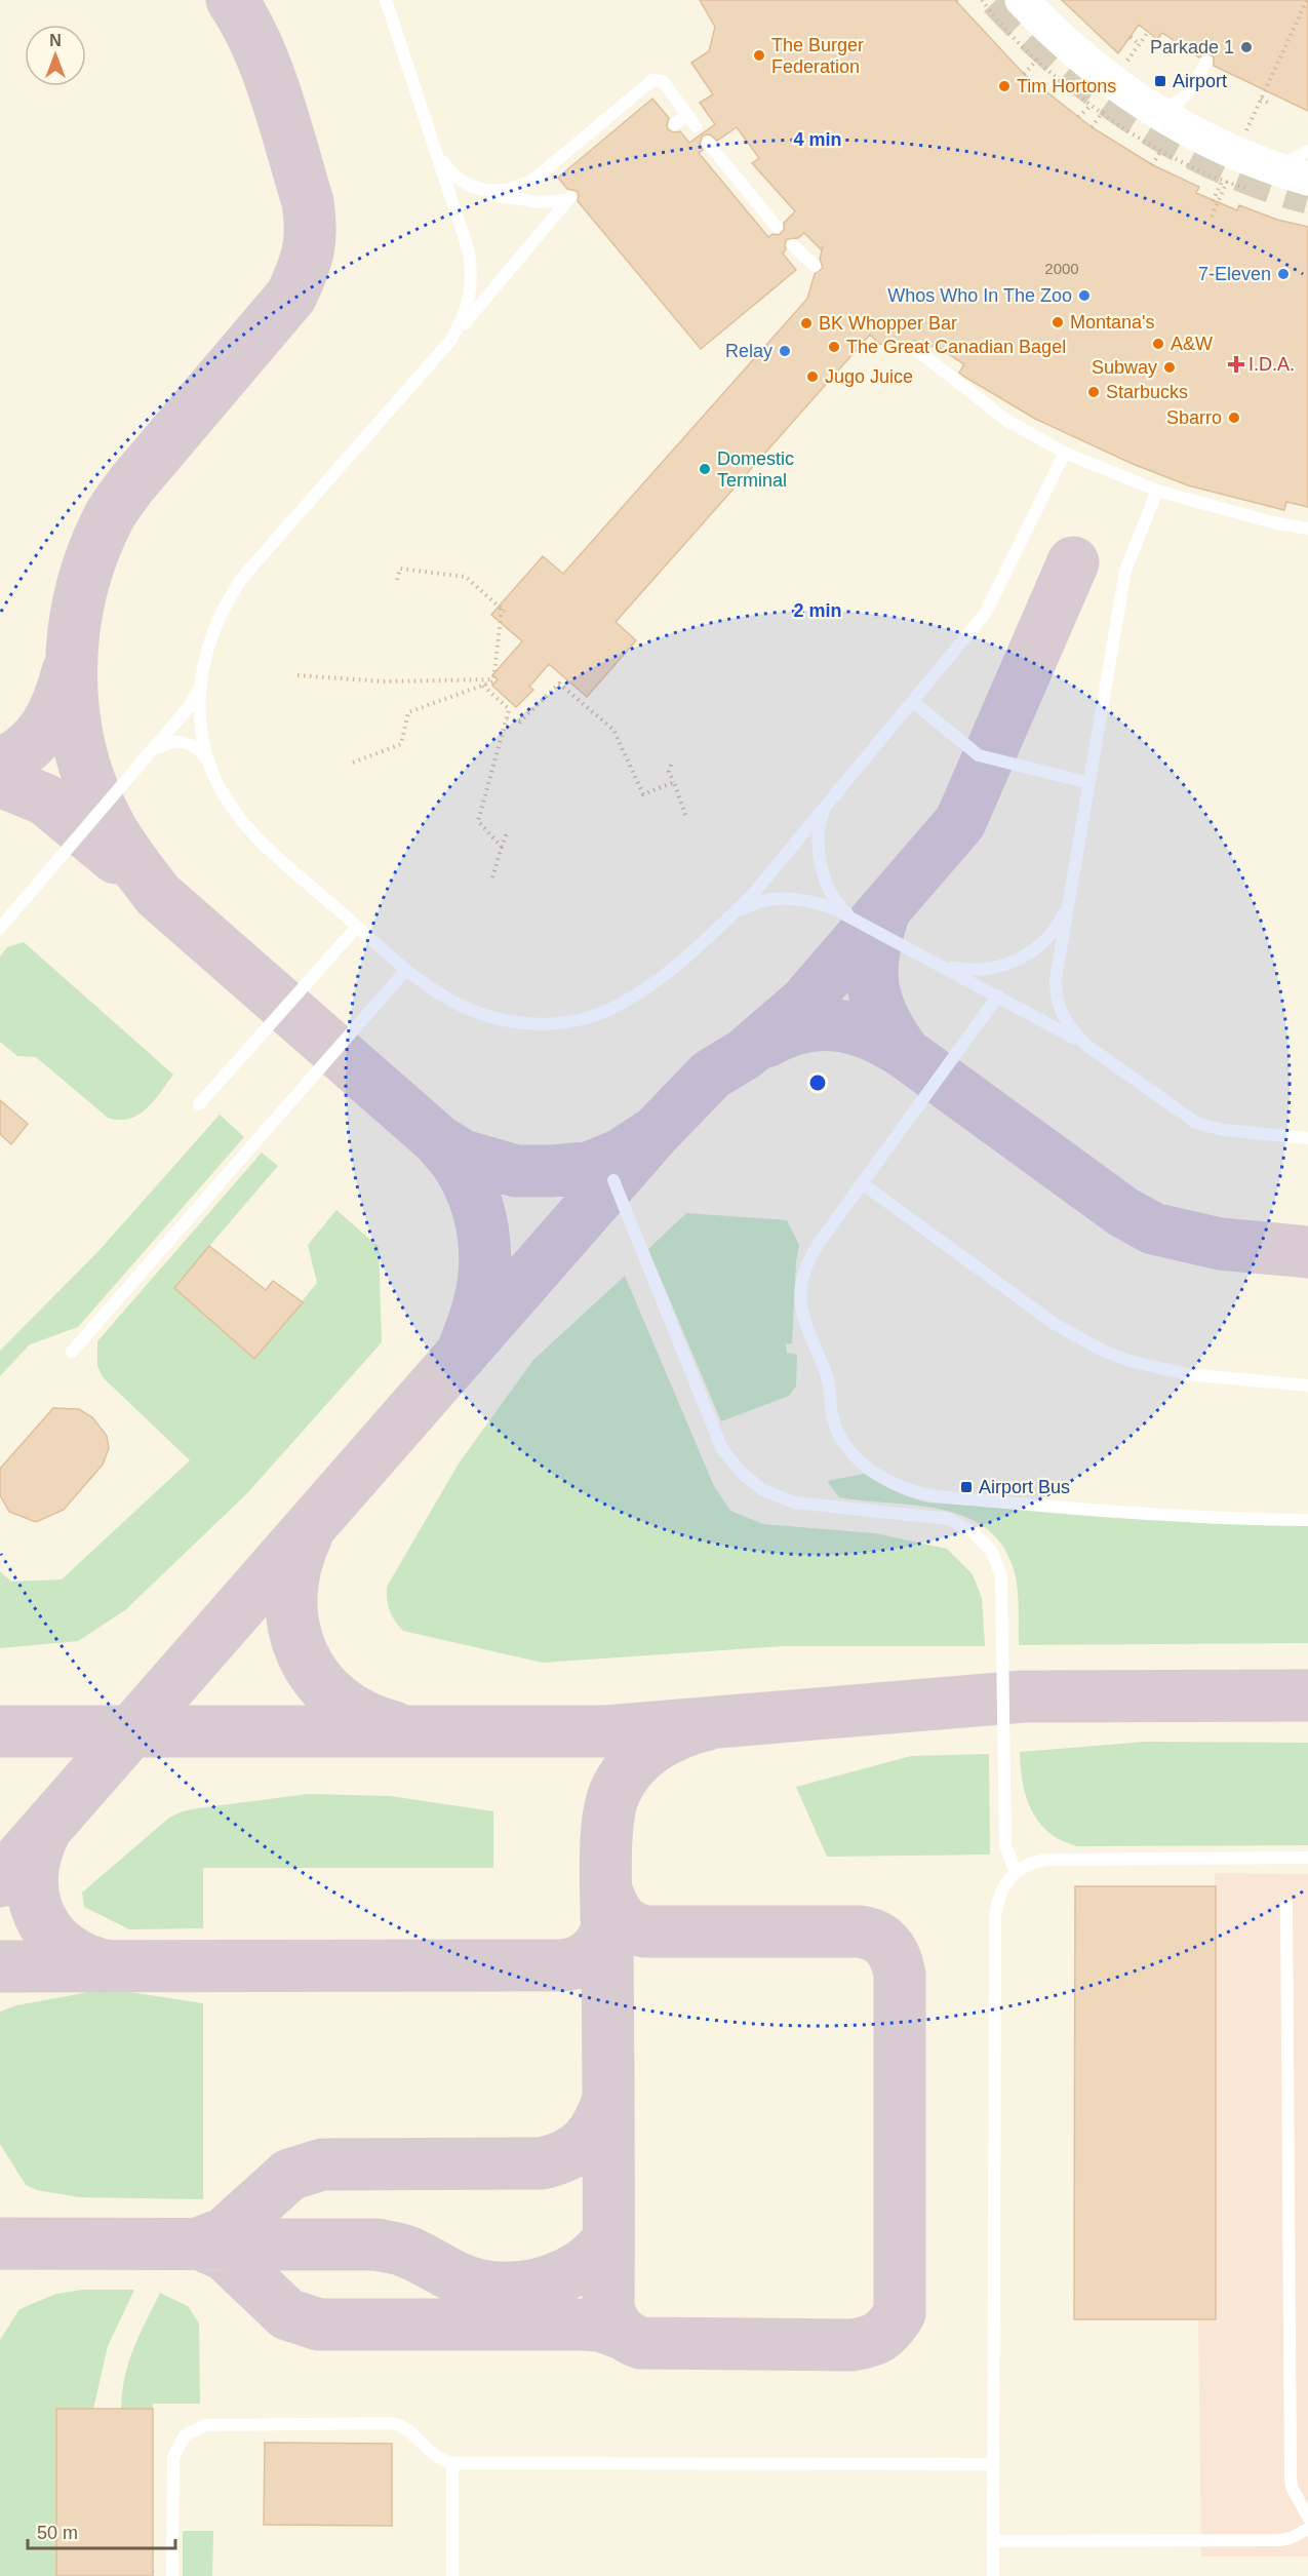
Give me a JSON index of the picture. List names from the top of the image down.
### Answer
{
  "places": {
    "other": [
      "Parkade 1",
      "The Burger Federation",
      "Tim Hortons",
      "7-Eleven",
      "Whos Who In The Zoo",
      "Montana's",
      "BK Whopper Bar",
      "A&W",
      "The Great Canadian Bagel",
      "Relay",
      "Subway",
      "Jugo Juice",
      "Starbucks",
      "Sbarro",
      "Domestic Terminal"
    ],
    "transit": ["Airport", "Airport Bus"],
    "health": ["I.D.A."]
  },
  "house_numbers": ["2000"],
  "scale_bar": "50 m",
  "north": "top",
  "rings": ["4 min", "2 min"]
}
